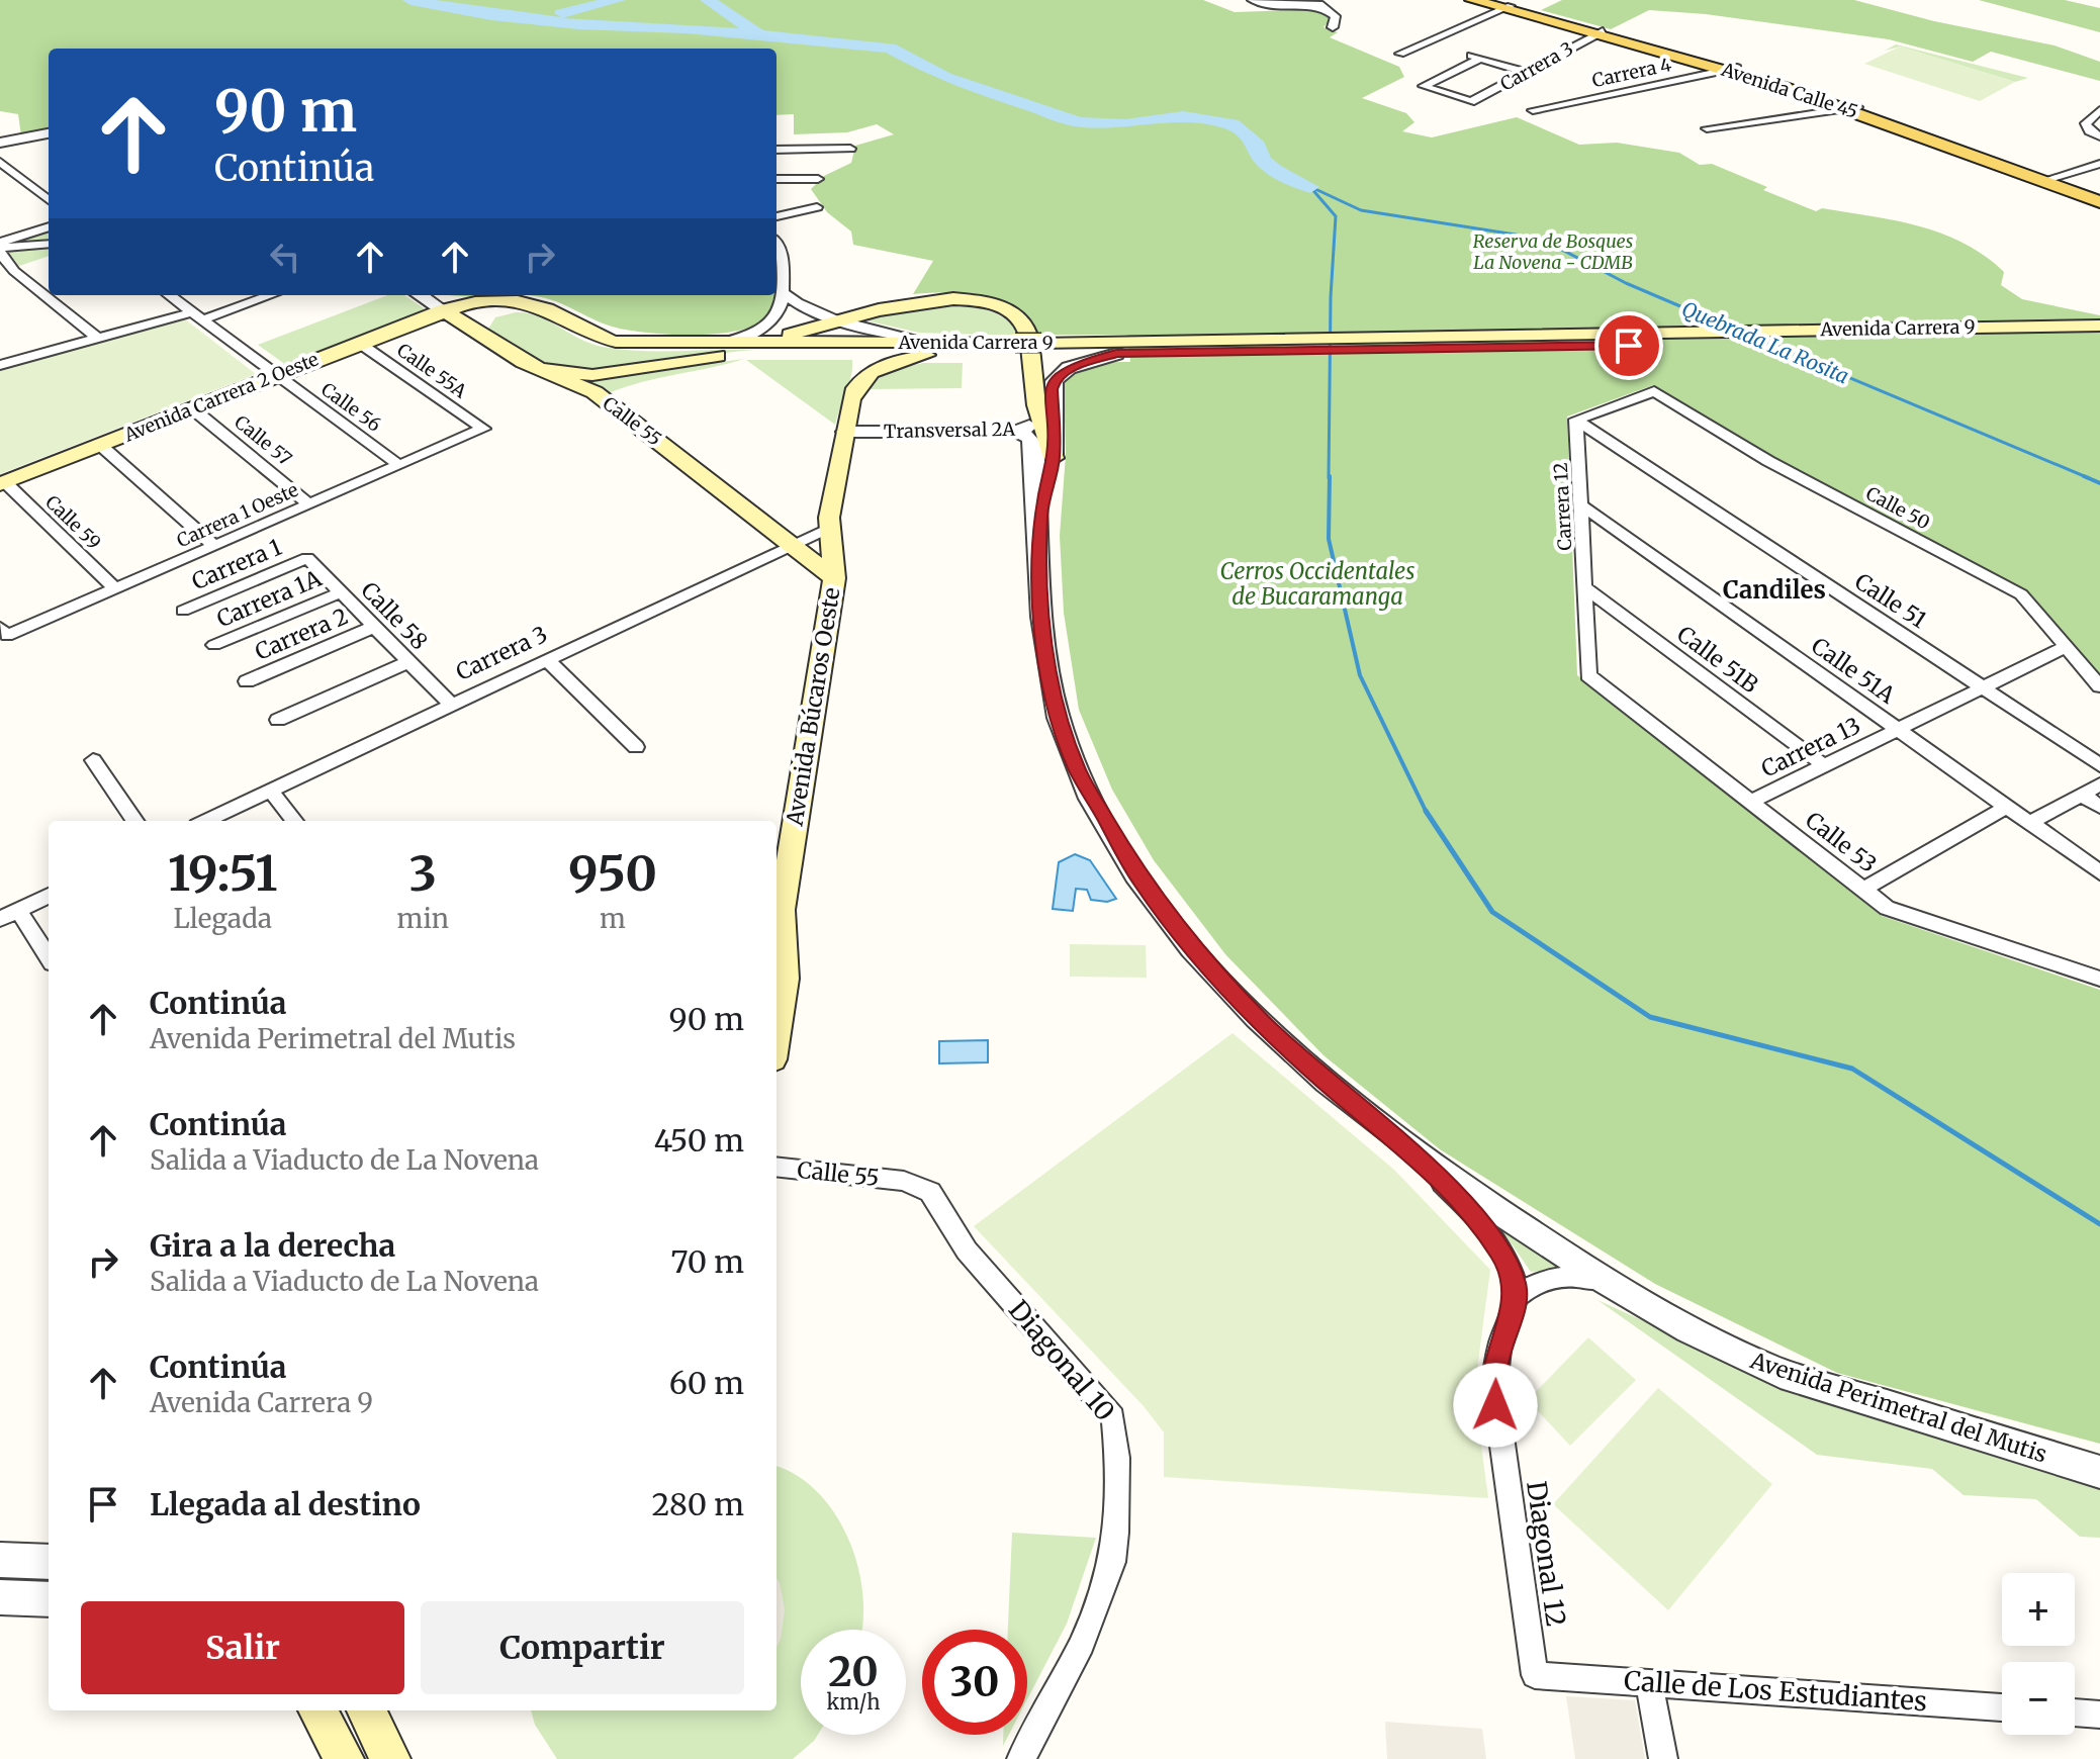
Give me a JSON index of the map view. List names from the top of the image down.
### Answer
{
  "streets": {
    "main road": [
      "Avenida Calle 45",
      "Avenida Carrera 9",
      "Avenida Carrera 2 Oeste",
      "Calle 55",
      "Avenida Búcaros Oeste"
    ],
    "street": [
      "Carrera 3",
      "Carrera 4",
      "Calle 55A",
      "Calle 56",
      "Transversal 2A",
      "Calle 57",
      "Carrera 12",
      "Calle 50",
      "Carrera 1 Oeste",
      "Calle 59",
      "Carrera 1",
      "Carrera 1A",
      "Calle 51",
      "Calle 58",
      "Carrera 2",
      "Calle 51B",
      "Calle 51A",
      "Carrera 13",
      "Calle 53",
      "Diagonal 10",
      "Avenida Perimetral del Mutis",
      "Diagonal 12",
      "Calle de Los Estudiantes"
    ]
  },
  "crossings": [
    ["Carrera 3", "Avenida Calle 45"],
    ["Carrera 3", "Calle 55"],
    ["Carrera 3", "Calle 58"],
    ["Carrera 3", "Avenida Búcaros Oeste"],
    ["Carrera 4", "Avenida Calle 45"],
    ["Avenida Carrera 9", "Avenida Carrera 2 Oeste"],
    ["Avenida Carrera 9", "Calle 55"],
    ["Avenida Carrera 9", "Avenida Búcaros Oeste"],
    ["Avenida Carrera 9", "Avenida Perimetral del Mutis"],
    ["Calle 55A", "Avenida Carrera 2 Oeste"],
    ["Calle 55A", "Carrera 1 Oeste"],
    ["Avenida Carrera 2 Oeste", "Calle 56"],
    ["Avenida Carrera 2 Oeste", "Calle 55"],
    ["Avenida Carrera 2 Oeste", "Calle 57"],
    ["Avenida Carrera 2 Oeste", "Calle 59"],
    ["Calle 56", "Carrera 1 Oeste"],
    ["Calle 55", "Avenida Búcaros Oeste"],
    ["Calle 55", "Diagonal 10"],
    ["Transversal 2A", "Avenida Búcaros Oeste"],
    ["Transversal 2A", "Avenida Perimetral del Mutis"],
    ["Calle 57", "Carrera 1 Oeste"],
    ["Carrera 12", "Calle 50"],
    ["Carrera 12", "Calle 51"],
    ["Carrera 12", "Calle 51B"],
    ["Carrera 12", "Calle 51A"],
    ["Carrera 12", "Calle 53"],
    ["Calle 50", "Calle 51"],
    ["Calle 50", "Carrera 13"],
    ["Carrera 1 Oeste", "Calle 59"],
    ["Carrera 1", "Calle 58"],
    ["Carrera 1A", "Calle 58"],
    ["Calle 51", "Carrera 13"],
    ["Calle 58", "Carrera 2"],
    ["Calle 51B", "Carrera 13"],
    ["Calle 51A", "Carrera 13"],
    ["Carrera 13", "Calle 53"],
    ["Diagonal 12", "Calle de Los Estudiantes"]
  ],
  "districts": ["Candiles"],
  "water": ["Quebrada La Rosita"],
  "parks": ["Reserva de Bosques La Novena - CDMB", "Cerros Occidentales de Bucaramanga"],
  "page": {
    "turn": ["90 m", "Continúa"],
    "eta": [
      "19:51",
      "Llegada",
      "3",
      "min",
      "950",
      "m"
    ],
    "list": [
      {
        "name": "Continúa",
        "note": "Avenida Perimetral del Mutis",
        "value": "90 m"
      },
      {
        "name": "Continúa",
        "note": "Salida a Viaducto de La Novena",
        "value": "450 m"
      },
      {
        "name": "Gira a la derecha",
        "note": "Salida a Viaducto de La Novena",
        "value": "70 m"
      },
      {
        "name": "Continúa",
        "note": "Avenida Carrera 9",
        "value": "60 m"
      },
      {
        "name": "Llegada al destino",
        "value": "280 m"
      }
    ],
    "map_buttons": ["+", "−"],
    "buttons": ["Salir", "Compartir"],
    "speed": "20 km/h",
    "limit": "30"
  }
}
